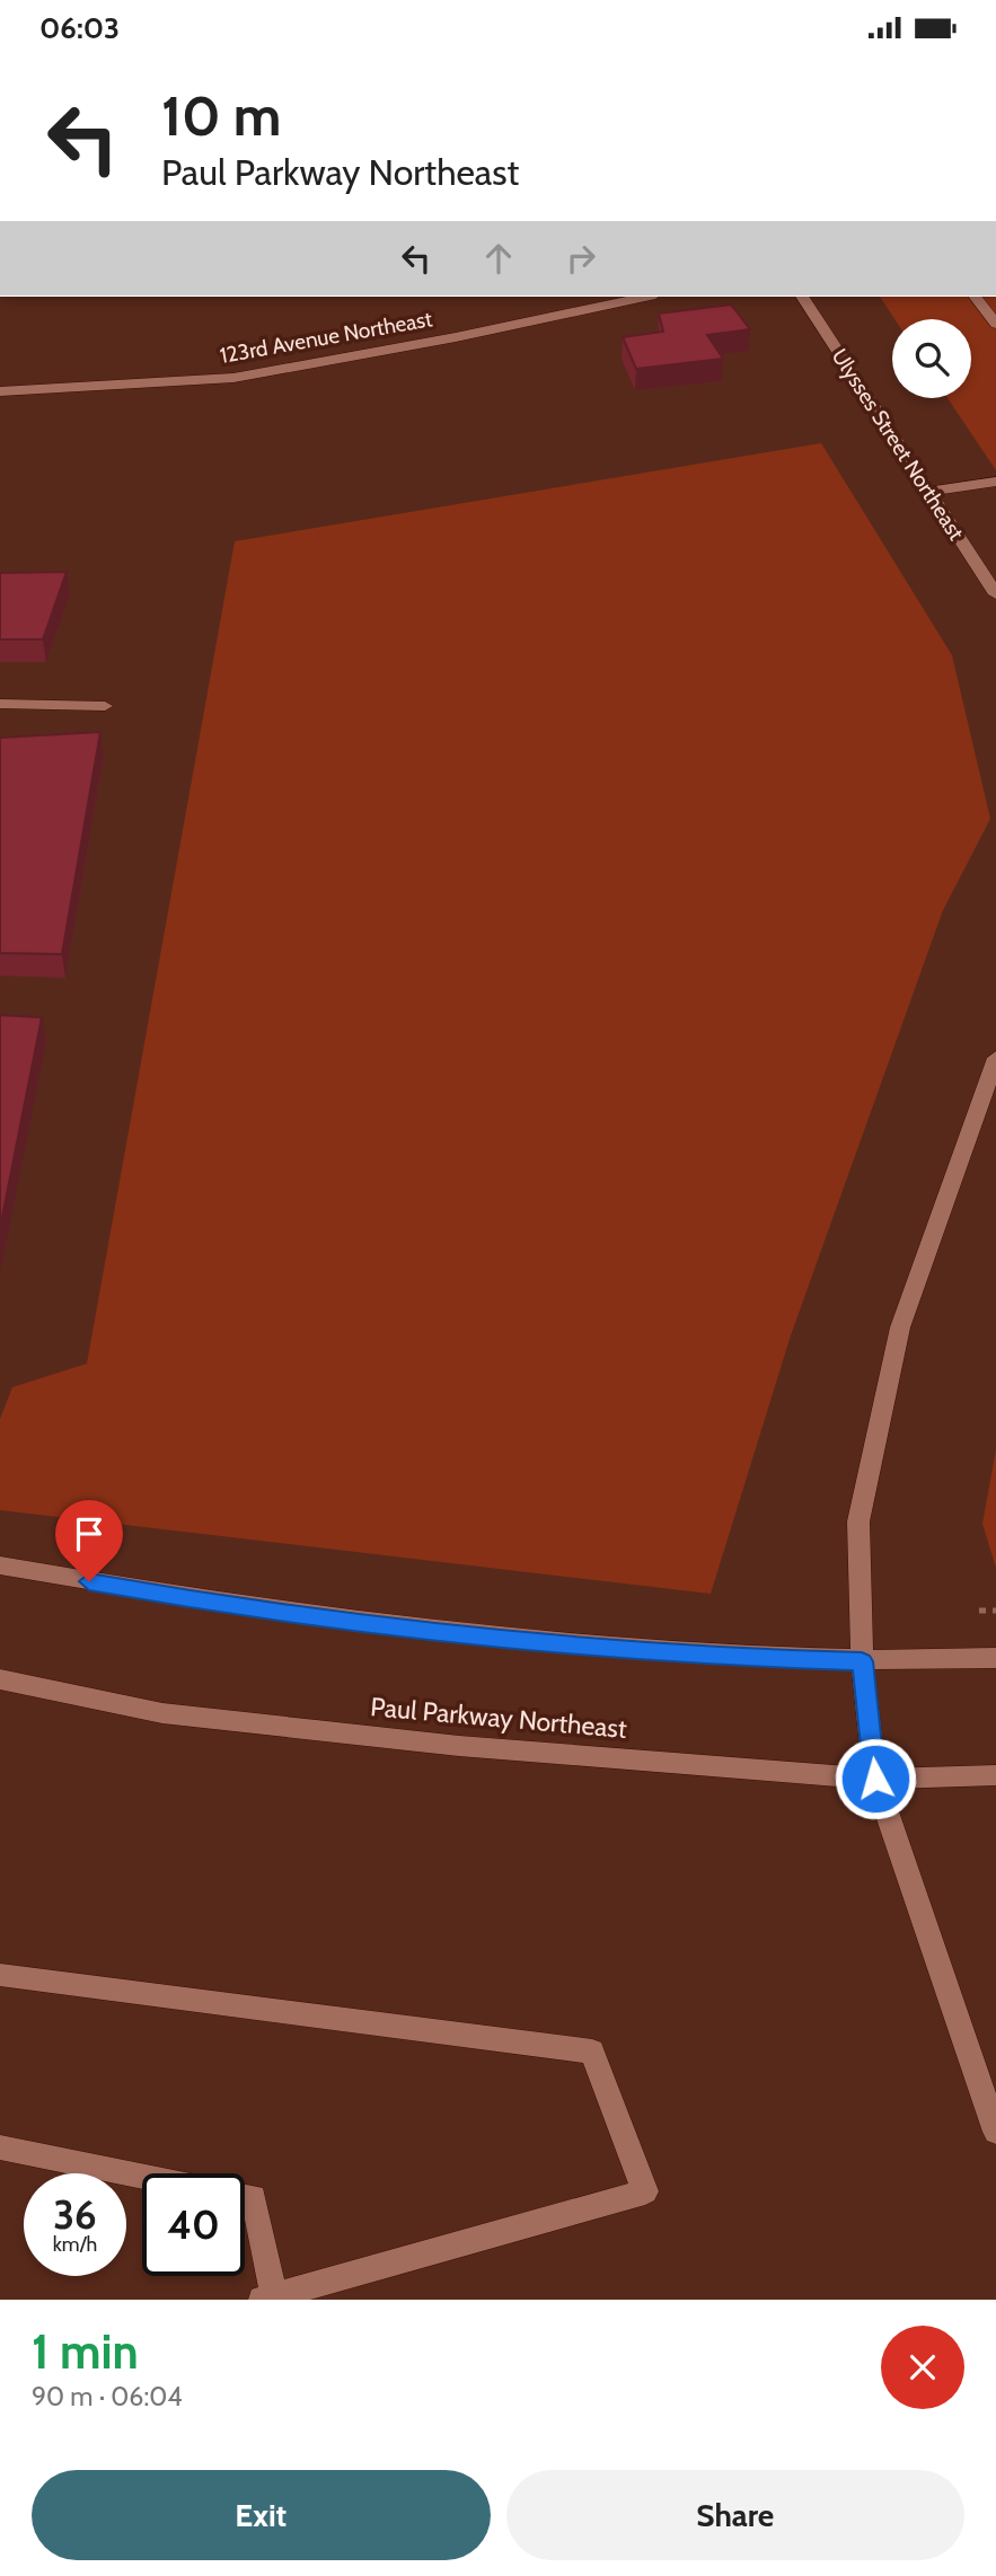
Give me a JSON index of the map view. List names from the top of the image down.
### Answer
{
  "streets": {
    "street": ["123rd Avenue Northeast", "Ulysses Street Northeast", "Paul Parkway Northeast"]
  },
  "page": {
    "status": "06:03",
    "turn": ["10 m", "Paul Parkway Northeast"],
    "speed": "36 km/h",
    "limit": "40",
    "heading": ["1 min", "90 m · 06:04"],
    "buttons": ["Exit", "Share"]
  }
}
